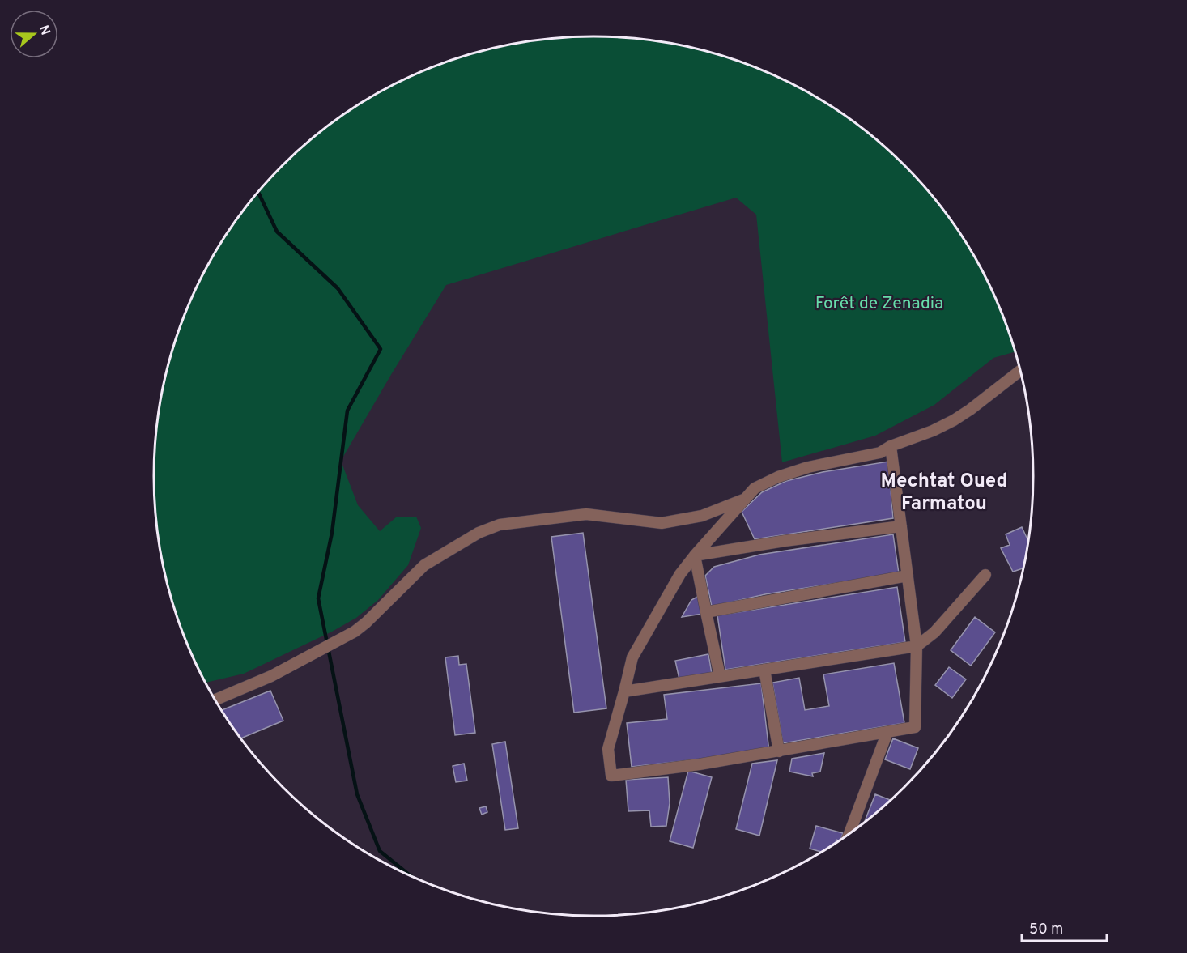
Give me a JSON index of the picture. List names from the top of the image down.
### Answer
{
  "districts": ["Mechtat Oued Farmatou"],
  "parks": ["Forêt de Zenadia"],
  "scale_bar": "50 m",
  "north": "right"
}
